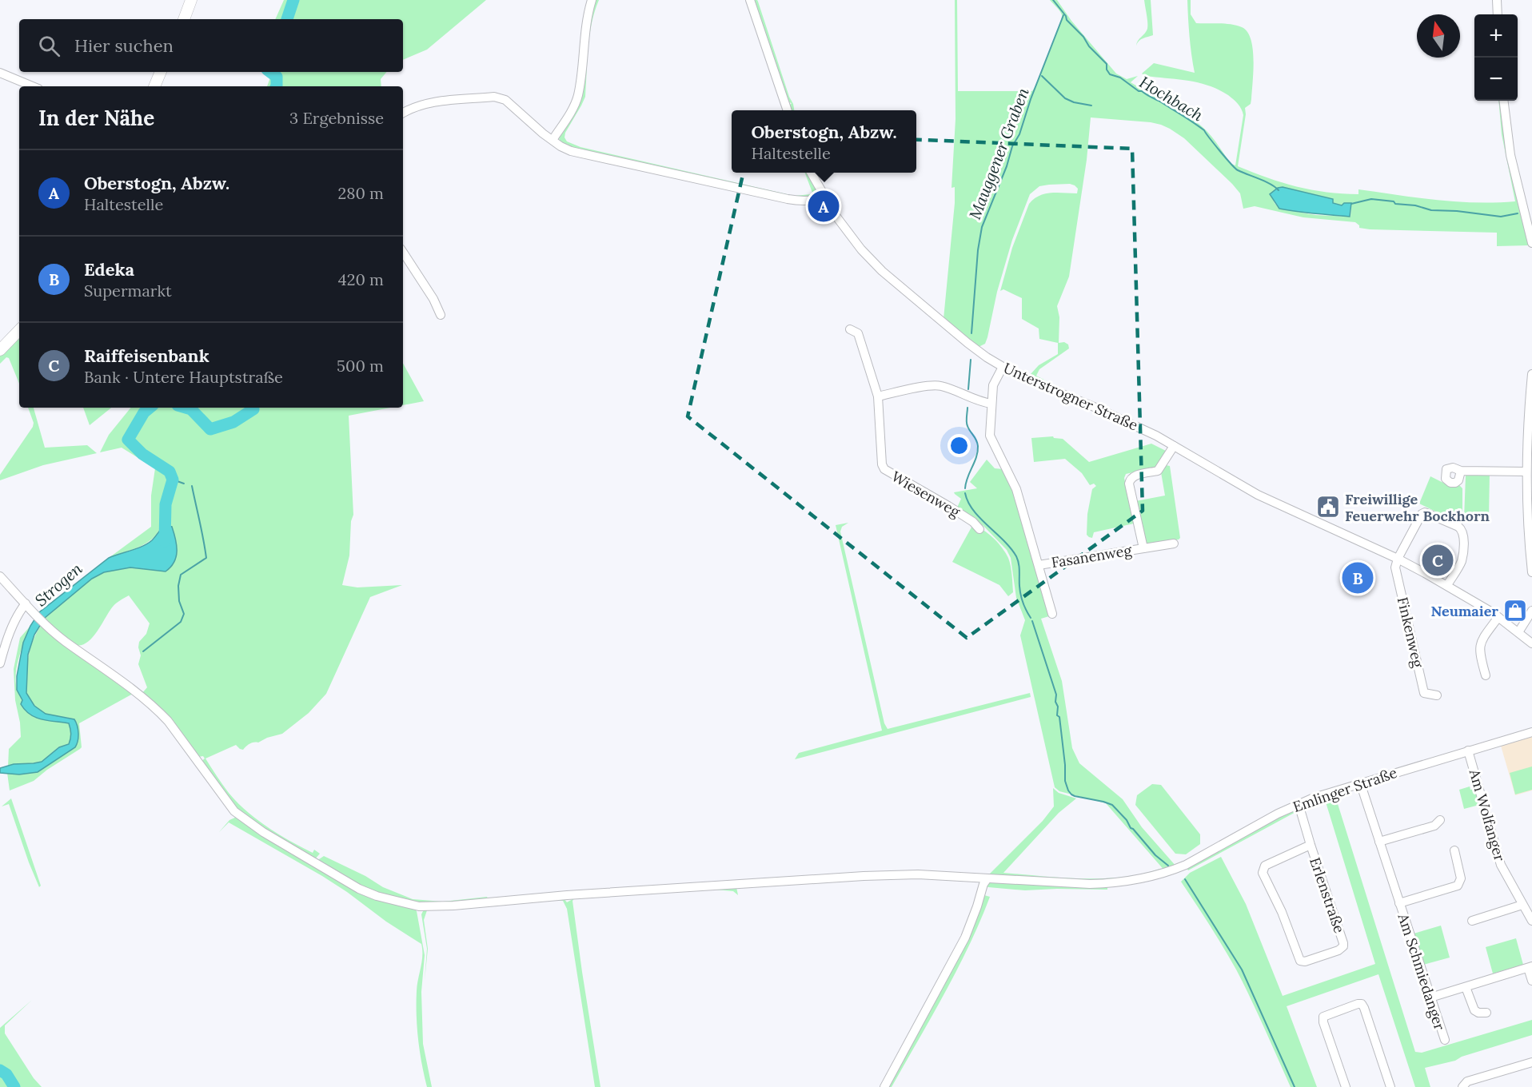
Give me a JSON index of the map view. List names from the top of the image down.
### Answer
{
  "streets": {
    "street": [
      "Unterstrogner Straße",
      "Wiesenweg",
      "Fasanenweg",
      "Finkenweg",
      "Emlinger Straße",
      "Am Wolfanger",
      "Erlenstraße",
      "Am Schmiedanger"
    ]
  },
  "crossings": [
    ["Unterstrogner Straße", "Fasanenweg"],
    ["Unterstrogner Straße", "Finkenweg"],
    ["Emlinger Straße", "Am Wolfanger"],
    ["Emlinger Straße", "Erlenstraße"],
    ["Emlinger Straße", "Am Schmiedanger"]
  ],
  "water": ["Hochbach", "Mauggener Graben", "Strogen"],
  "places": {
    "public building": ["Freiwillige Feuerwehr Bockhorn"],
    "shop": ["Neumaier"]
  },
  "north": "top",
  "page": {
    "map_buttons": ["+", "−"],
    "search": "Hier suchen",
    "heading": ["In der Nähe", "3 Ergebnisse"],
    "popup": ["Oberstogn, Abzw.", "Haltestelle"],
    "list": [
      {
        "mark": "A",
        "name": "Oberstogn, Abzw.",
        "note": "Haltestelle",
        "value": "280 m"
      },
      {
        "mark": "B",
        "name": "Edeka",
        "note": "Supermarkt",
        "value": "420 m"
      },
      {
        "mark": "C",
        "name": "Raiffeisenbank",
        "note": "Bank · Untere Hauptstraße",
        "value": "500 m"
      }
    ],
    "pins": ["A", "C", "B"]
  }
}
